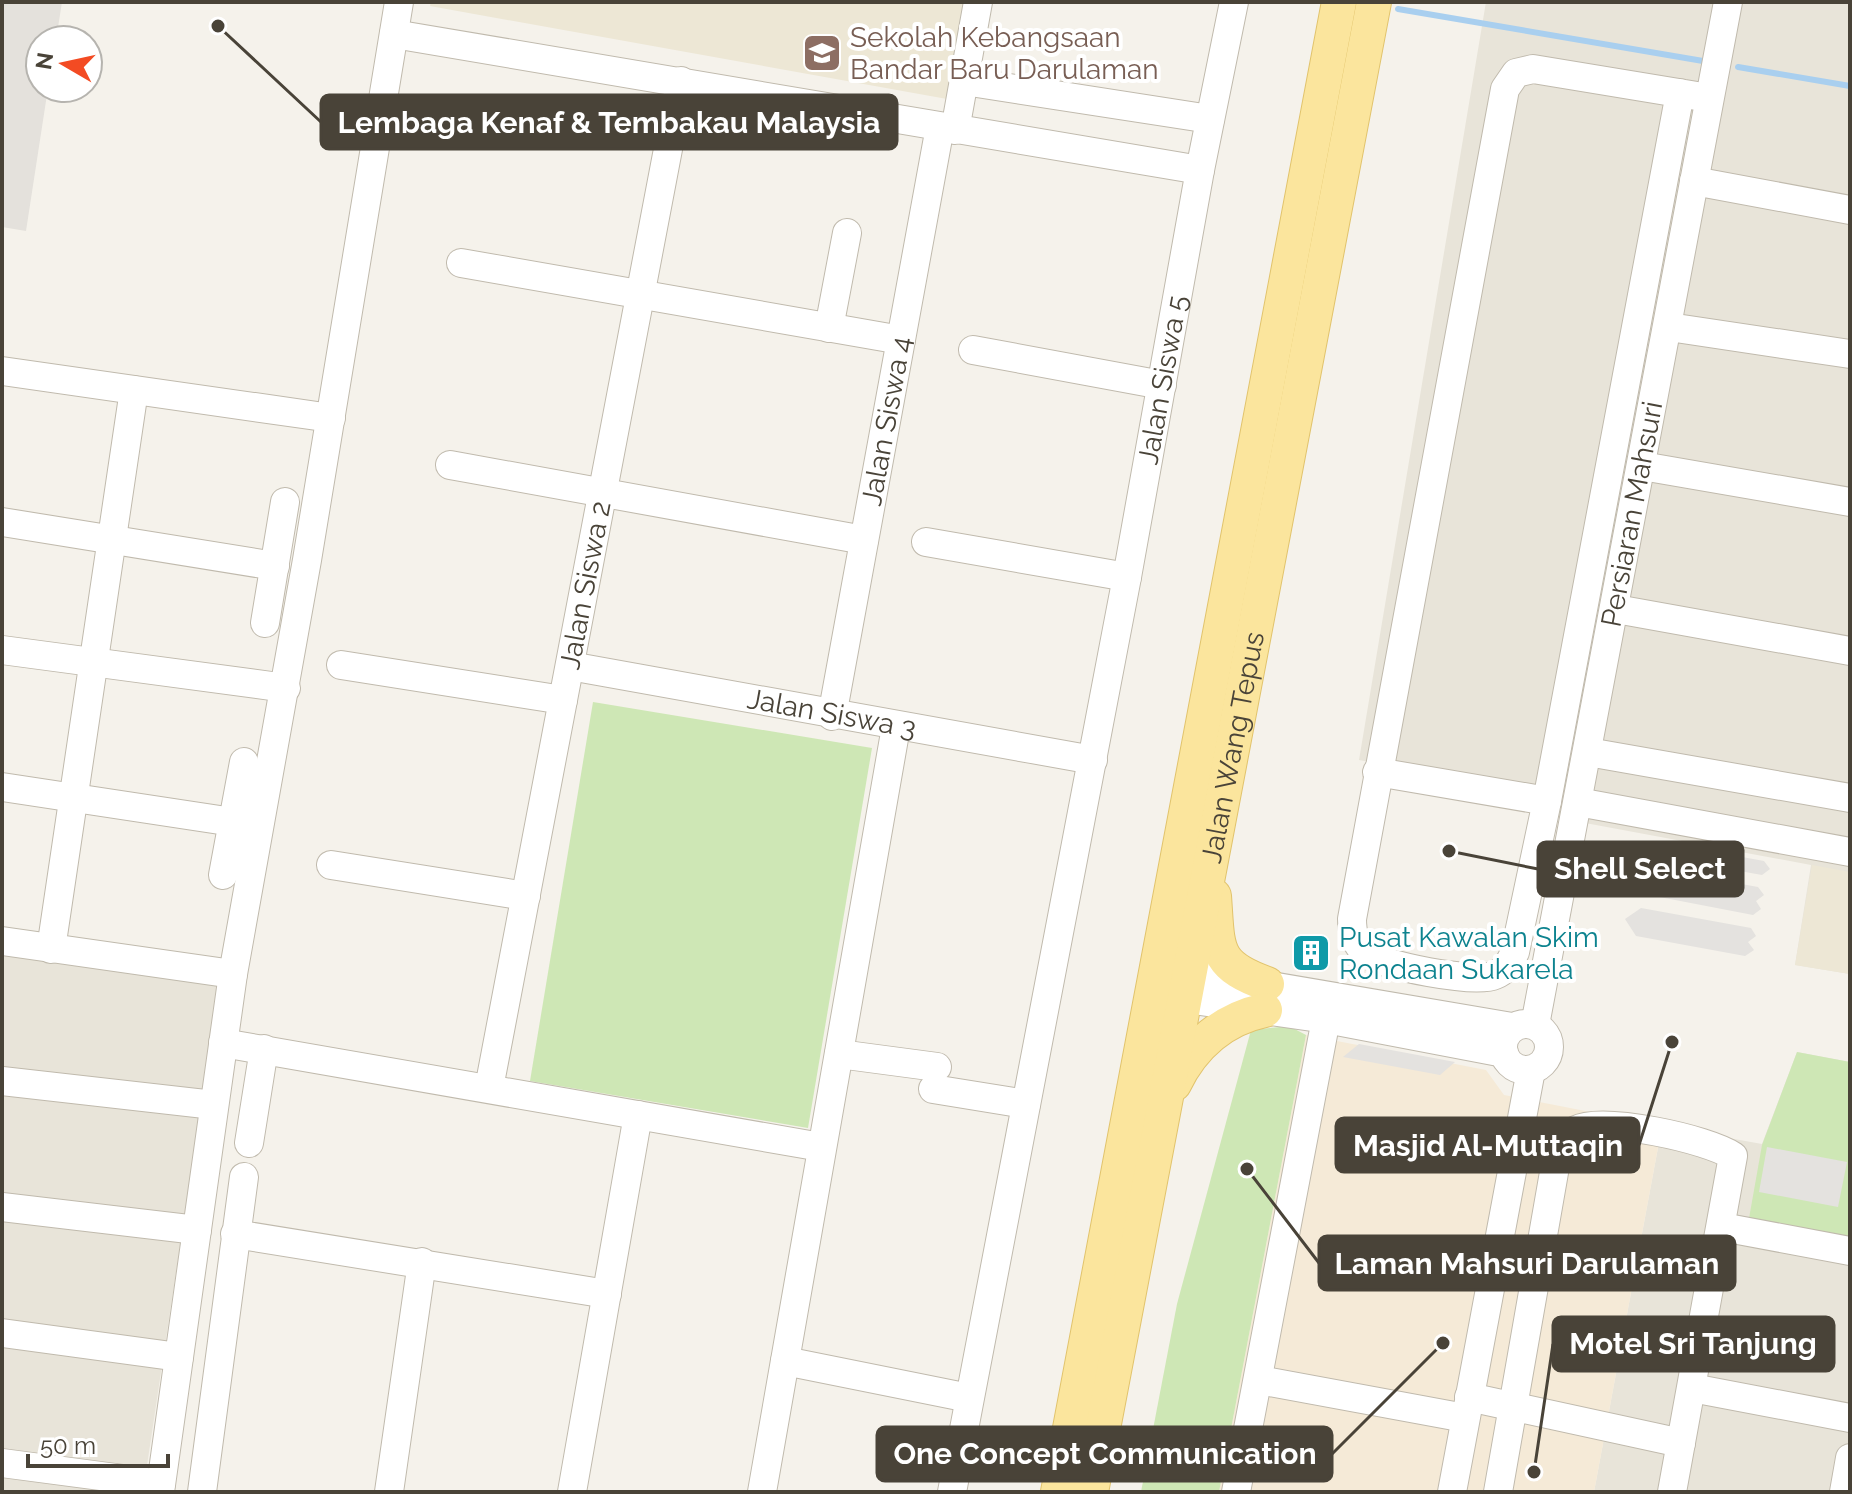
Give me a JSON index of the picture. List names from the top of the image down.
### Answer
{
  "streets": {
    "main road": ["Jalan Wang Tepus"],
    "street": [
      "Jalan Siswa 5",
      "Jalan Siswa 4",
      "Persiaran Mahsuri",
      "Jalan Siswa 2",
      "Jalan Siswa 3"
    ]
  },
  "crossings": [
    ["Jalan Siswa 5", "Jalan Siswa 3"],
    ["Jalan Siswa 4", "Jalan Siswa 3"],
    ["Jalan Siswa 2", "Jalan Siswa 3"]
  ],
  "places": {
    "other": [
      "Lembaga Kenaf & Tembakau Malaysia",
      "Shell Select",
      "Masjid Al-Muttaqin",
      "Laman Mahsuri Darulaman",
      "One Concept Communication",
      "Motel Sri Tanjung"
    ],
    "school or university": ["Sekolah Kebangsaan Bandar Baru Darulaman"],
    "building": ["Pusat Kawalan Skim Rondaan Sukarela"]
  },
  "scale_bar": "50 m",
  "north": "left"
}
